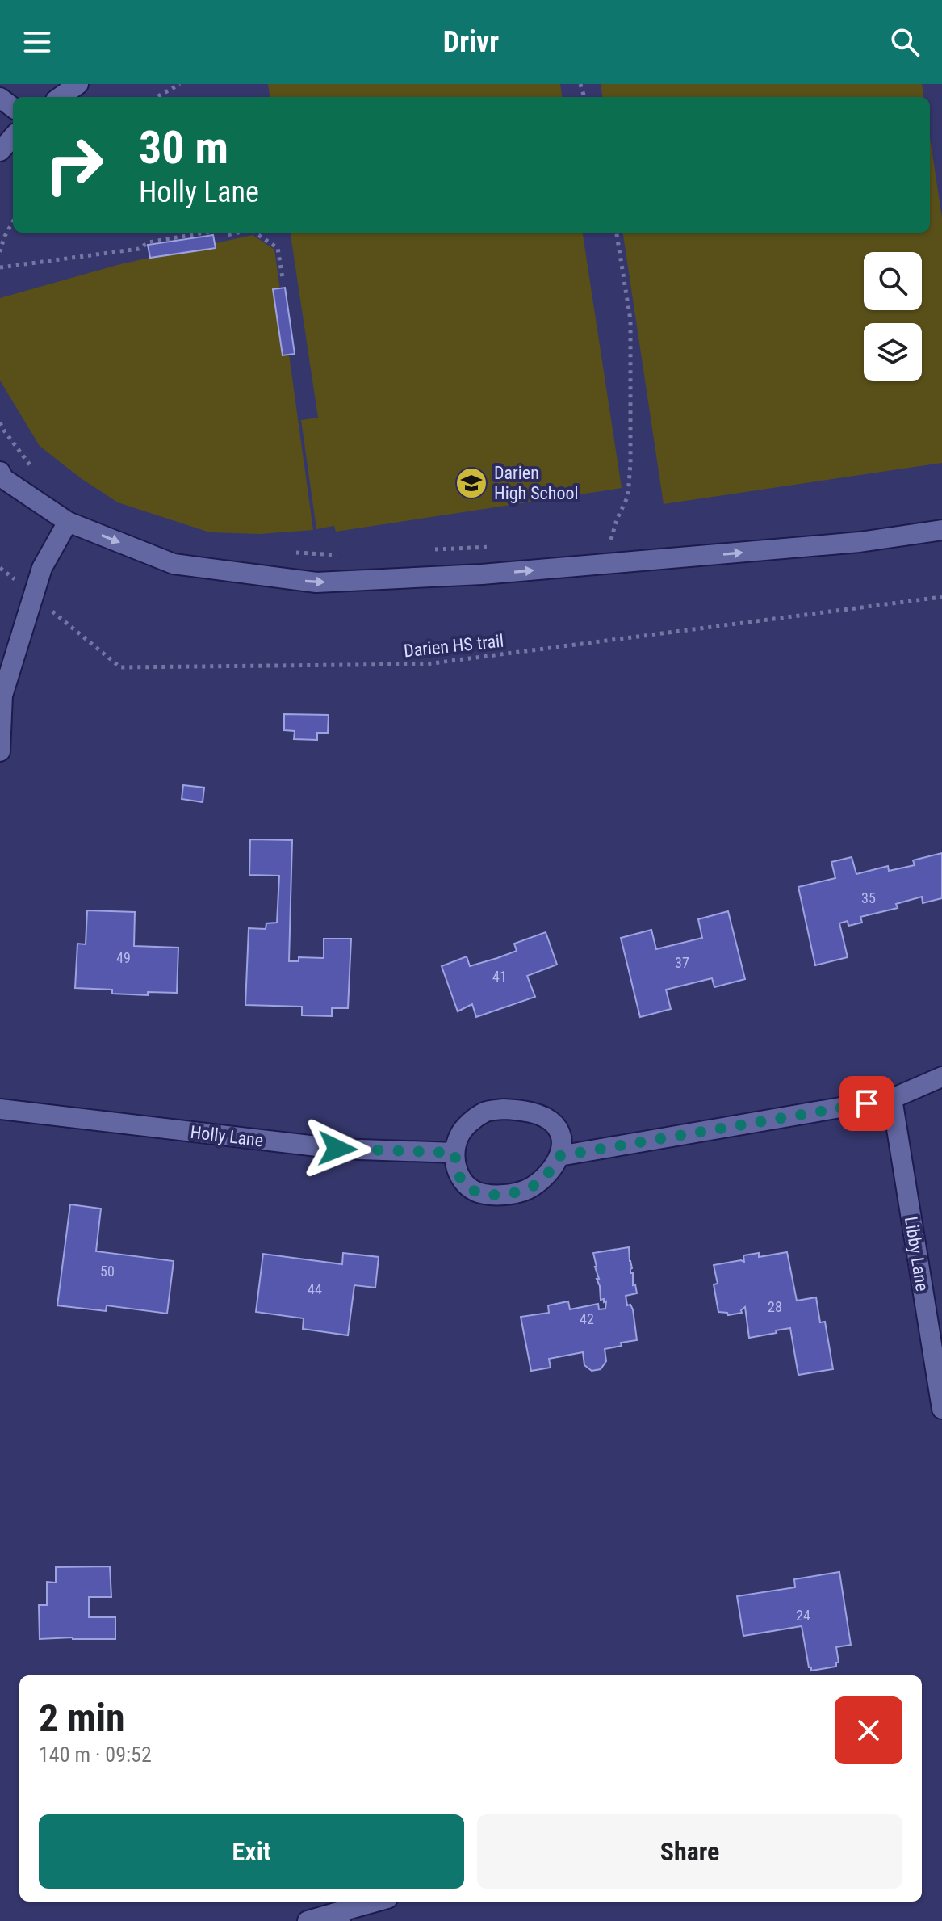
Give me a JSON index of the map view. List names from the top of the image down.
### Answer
{
  "streets": {
    "street": ["Holly Lane", "Libby Lane"],
    "path": ["Darien HS trail"]
  },
  "places": {
    "school or university": ["Darien High School"]
  },
  "house_numbers": [
    "35",
    "49",
    "37",
    "41",
    "50",
    "44",
    "28",
    "42",
    "24"
  ],
  "page": {
    "header": "Drivr",
    "turn": ["30 m", "Holly Lane"],
    "heading": ["2 min", "140 m · 09:52"],
    "buttons": ["Exit", "Share"]
  }
}
